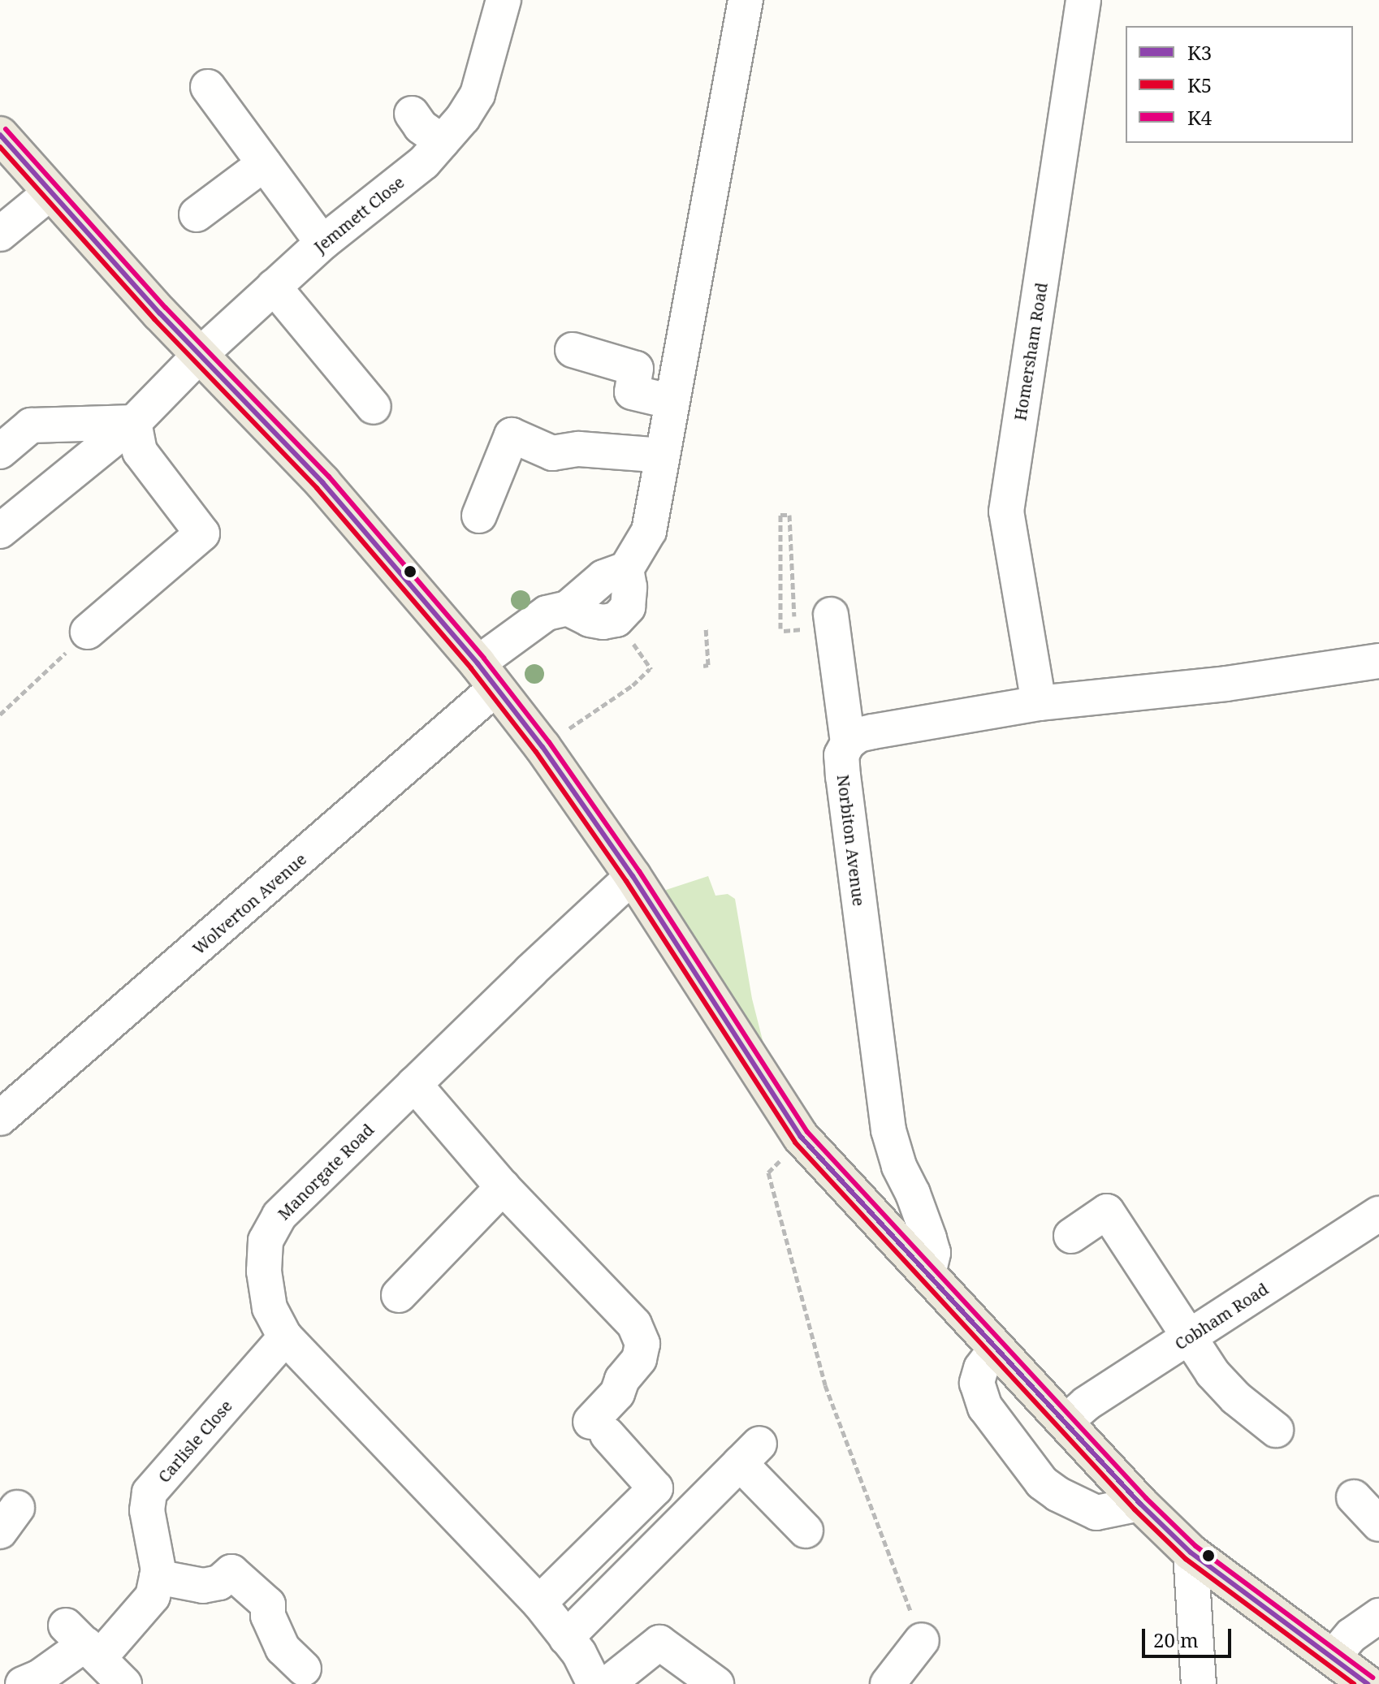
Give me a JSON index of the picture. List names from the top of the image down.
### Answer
{
  "streets": {
    "street": [
      "Jemmett Close",
      "Homersham Road",
      "Norbiton Avenue",
      "Wolverton Avenue",
      "Manorgate Road",
      "Cobham Road",
      "Carlisle Close"
    ]
  },
  "crossings": [
    ["Manorgate Road", "Carlisle Close"]
  ],
  "lines": ["transit line K4", "transit line K3", "transit line K5"],
  "legend": ["K3", "K5", "K4"],
  "scale_bar": "20 m"
}
